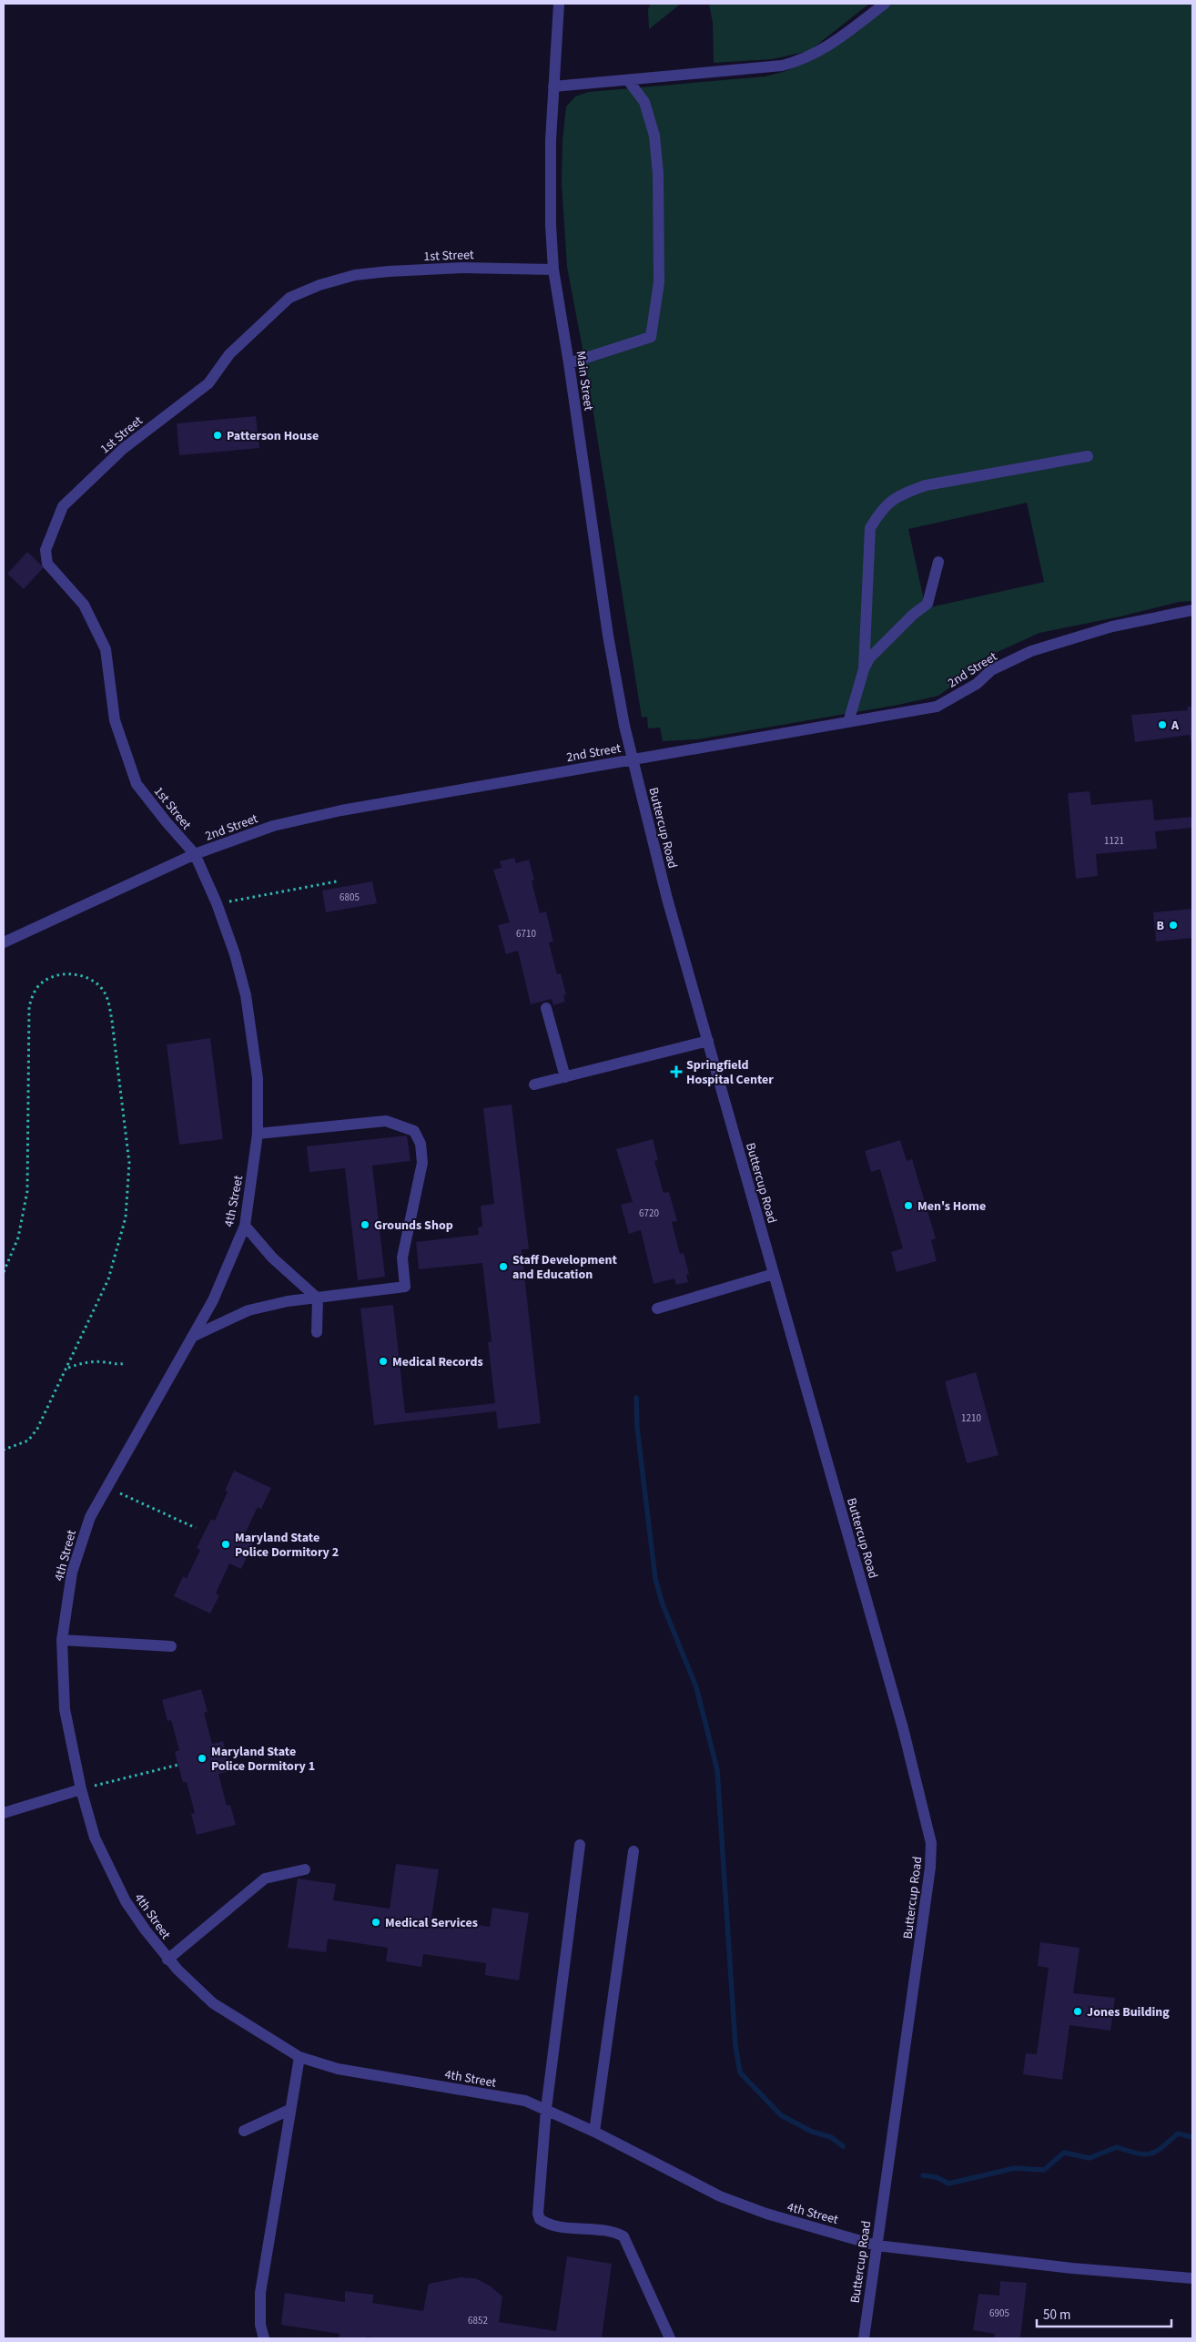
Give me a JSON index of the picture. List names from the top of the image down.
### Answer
{
  "streets": {
    "street": [
      "1st Street",
      "Main Street",
      "2nd Street",
      "Buttercup Road",
      "4th Street"
    ]
  },
  "crossings": [
    ["1st Street", "Main Street"],
    ["1st Street", "2nd Street"],
    ["1st Street", "4th Street"],
    ["Main Street", "2nd Street"],
    ["Main Street", "Buttercup Road"],
    ["2nd Street", "Buttercup Road"],
    ["2nd Street", "4th Street"],
    ["Buttercup Road", "4th Street"]
  ],
  "places": {
    "other": [
      "Patterson House",
      "A",
      "B",
      "Men's Home",
      "Grounds Shop",
      "Staff Development and Education",
      "Medical Records",
      "Maryland State Police Dormitory 2",
      "Maryland State Police Dormitory 1",
      "Medical Services",
      "Jones Building"
    ],
    "health": ["Springfield Hospital Center"]
  },
  "house_numbers": [
    "1121",
    "6805",
    "6710",
    "6720",
    "1210",
    "6905",
    "6852"
  ],
  "scale_bar": "50 m"
}
